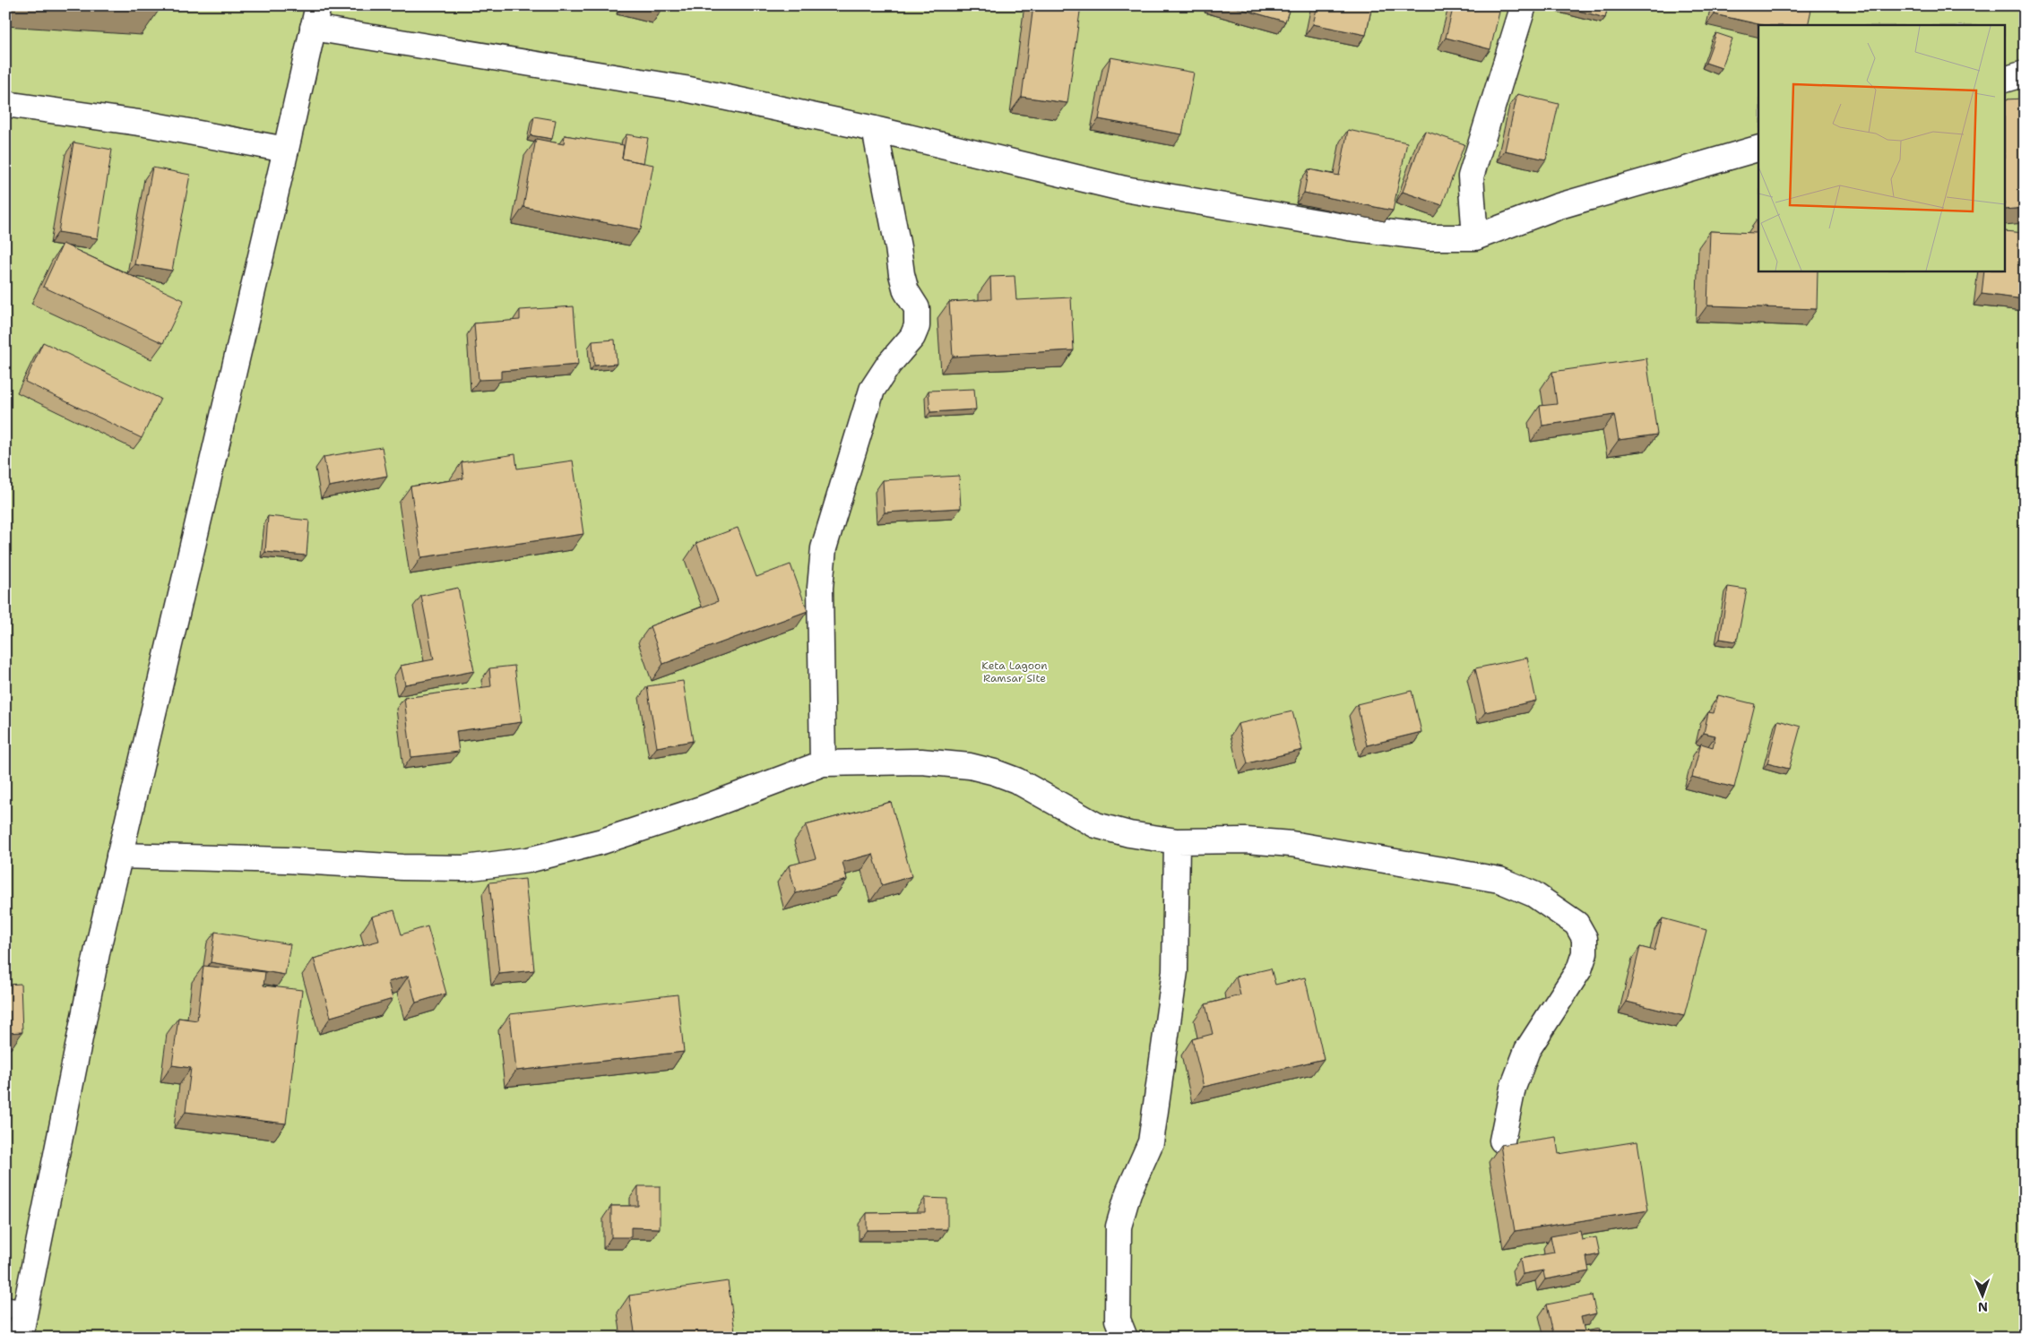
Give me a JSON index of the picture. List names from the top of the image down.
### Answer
{
  "parks": ["Keta Lagoon Ramsar Site"],
  "north": "bottom"
}
